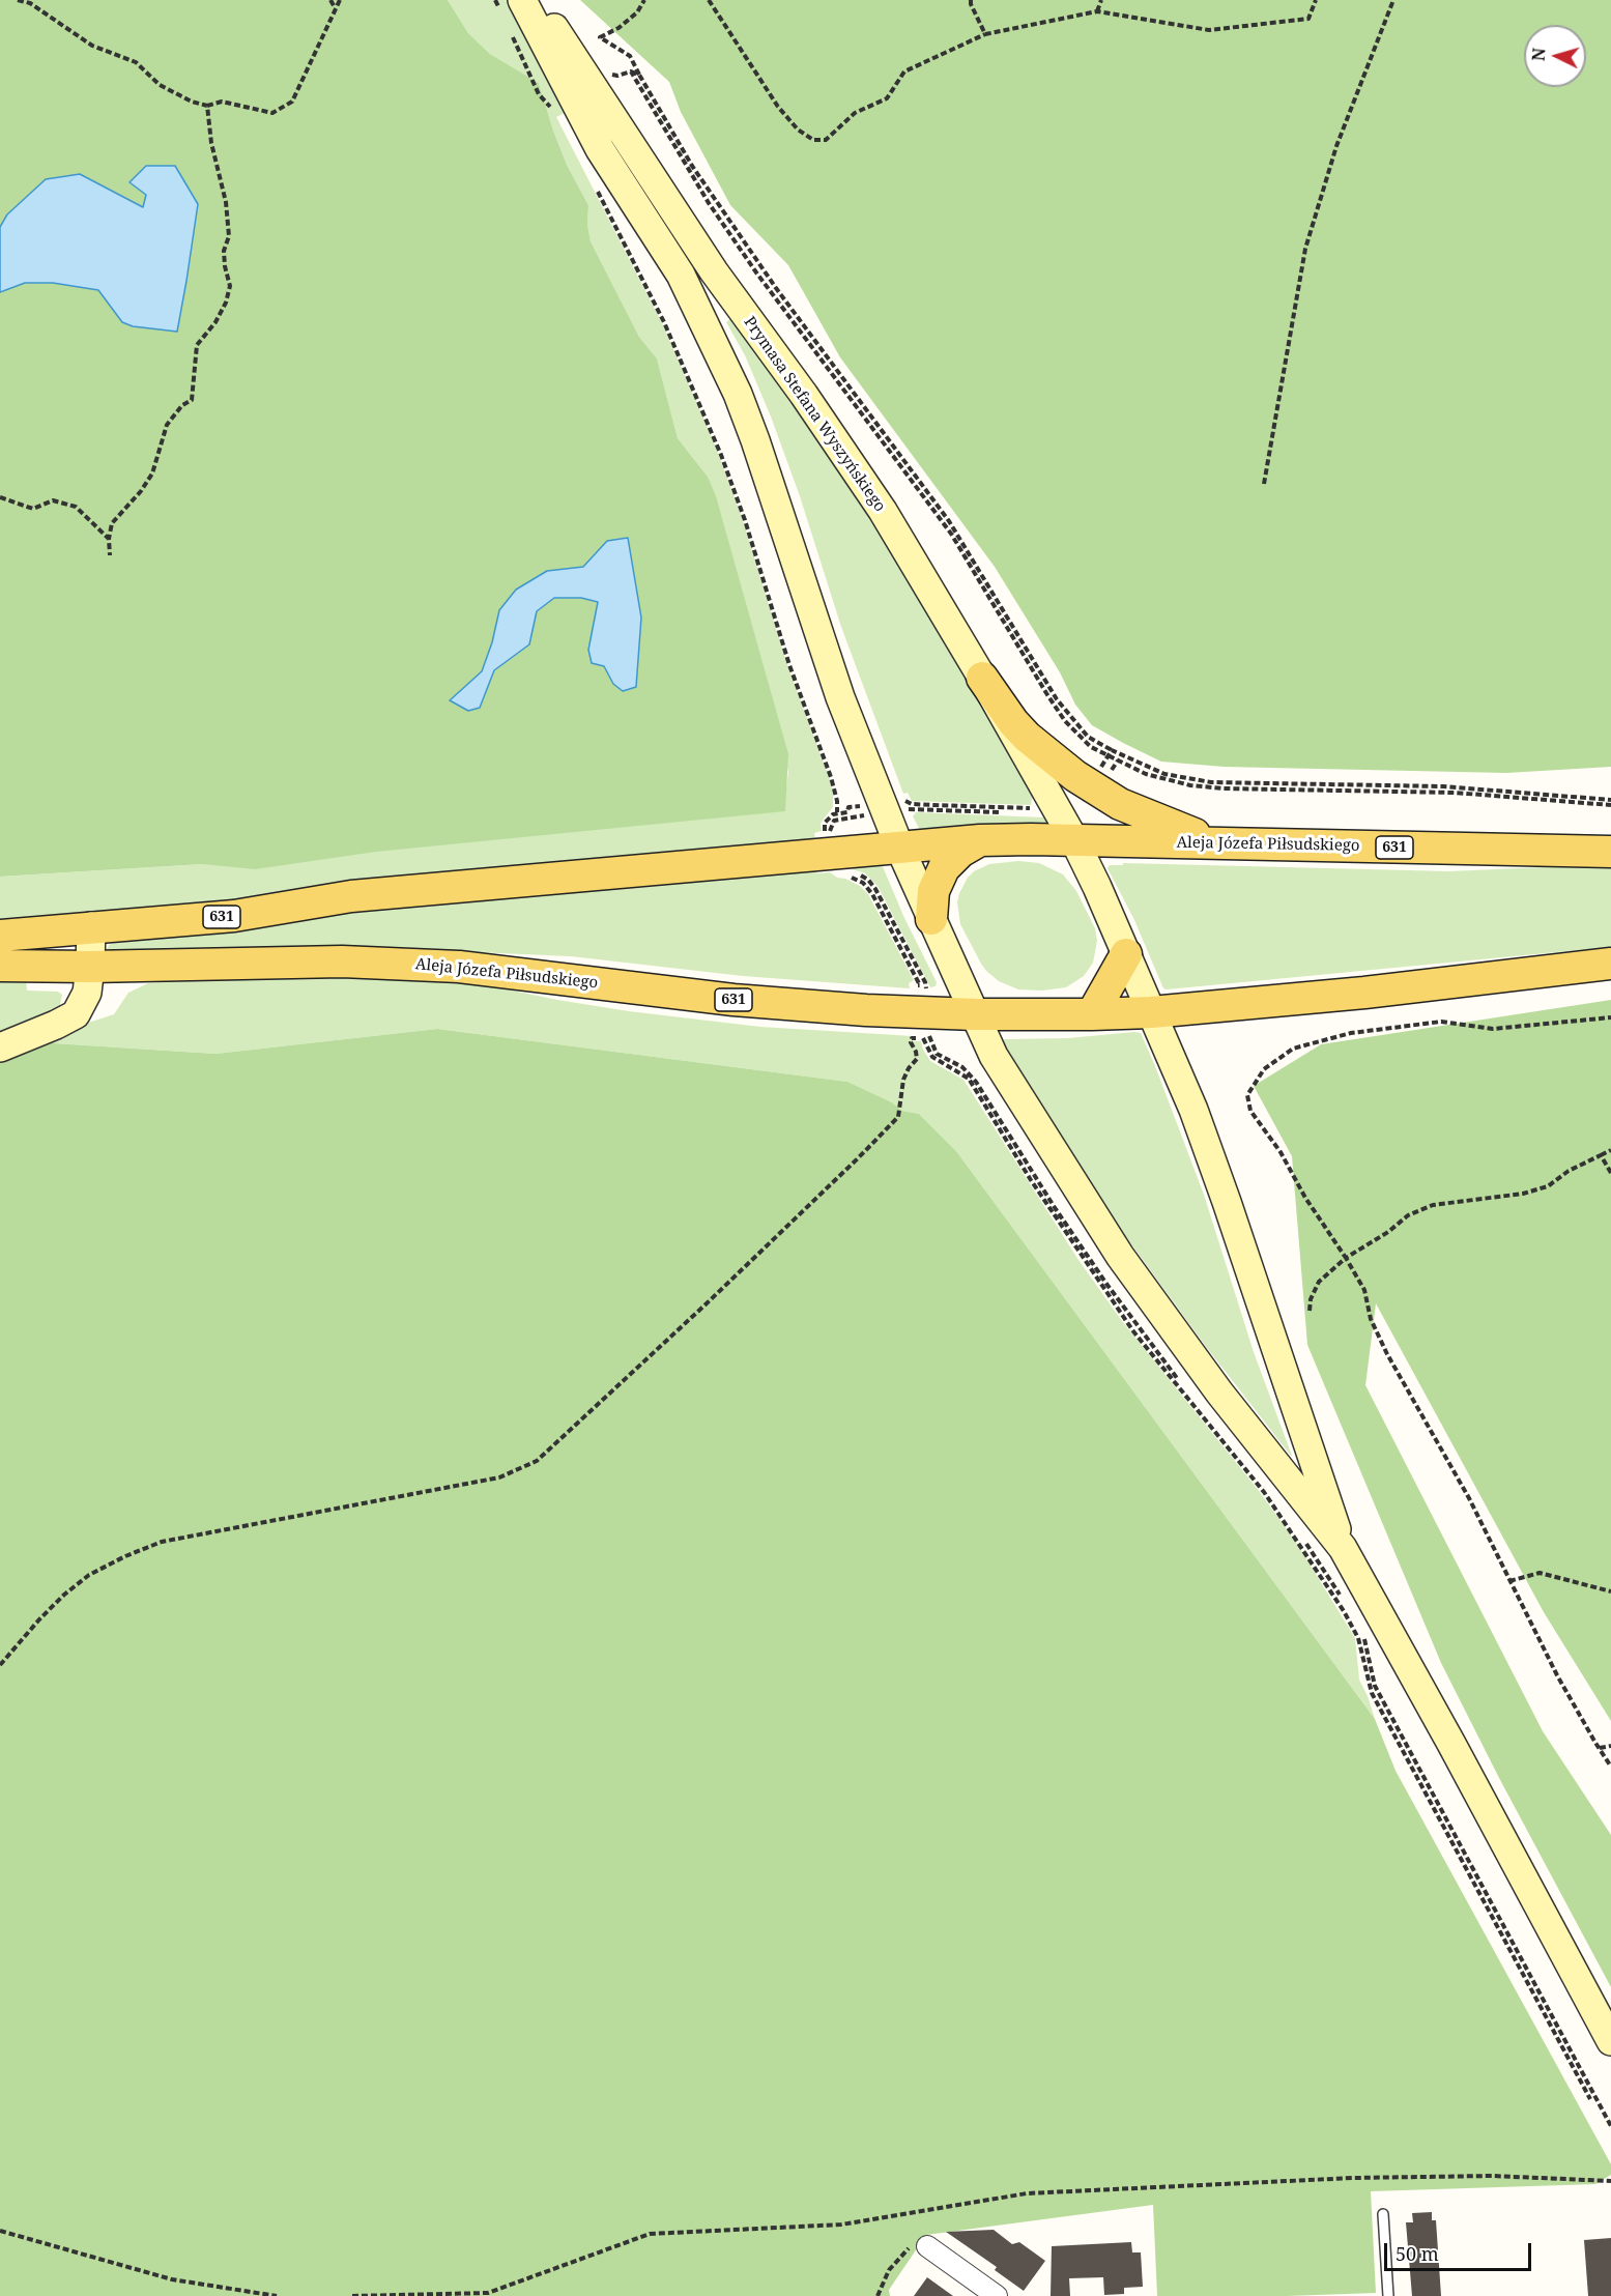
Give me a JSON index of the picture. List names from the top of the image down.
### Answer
{
  "streets": {
    "main road": ["Prymasa Stefana Wyszyńskiego", "Aleja Józefa Piłsudskiego", "631"]
  },
  "crossings": [
    ["Prymasa Stefana Wyszyńskiego", "Aleja Józefa Piłsudskiego"],
    ["Prymasa Stefana Wyszyńskiego", "631"],
    ["Aleja Józefa Piłsudskiego", "631"]
  ],
  "scale_bar": "50 m",
  "north": "left"
}
